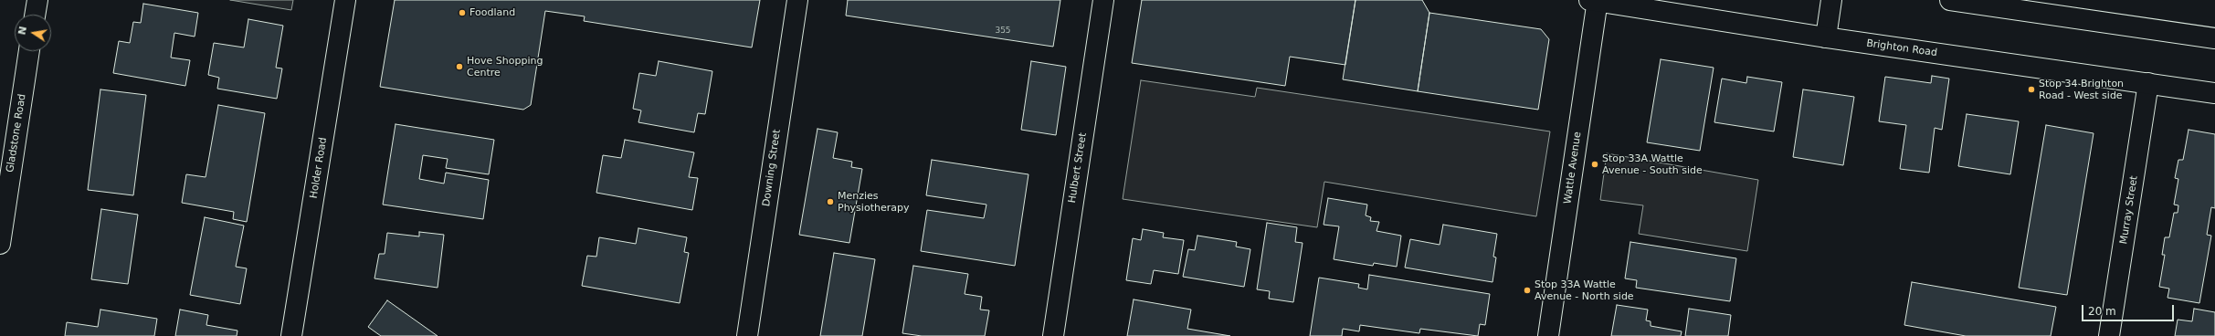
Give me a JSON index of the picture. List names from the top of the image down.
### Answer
{
  "streets": {
    "street": [
      "Brighton Road",
      "Gladstone Road",
      "Holder Road",
      "Downing Street",
      "Hulbert Street",
      "Wattle Avenue",
      "Murray Street"
    ]
  },
  "crossings": [
    ["Brighton Road", "Wattle Avenue"],
    ["Brighton Road", "Murray Street"]
  ],
  "places": [
    "Foodland",
    "Hove Shopping Centre",
    "Stop 34 Brighton Road - West side",
    "Stop 33A Wattle Avenue - South side",
    "Menzies Physiotherapy",
    "Stop 33A Wattle Avenue - North side"
  ],
  "house_numbers": ["355"],
  "scale_bar": "20 m",
  "north": "left"
}
